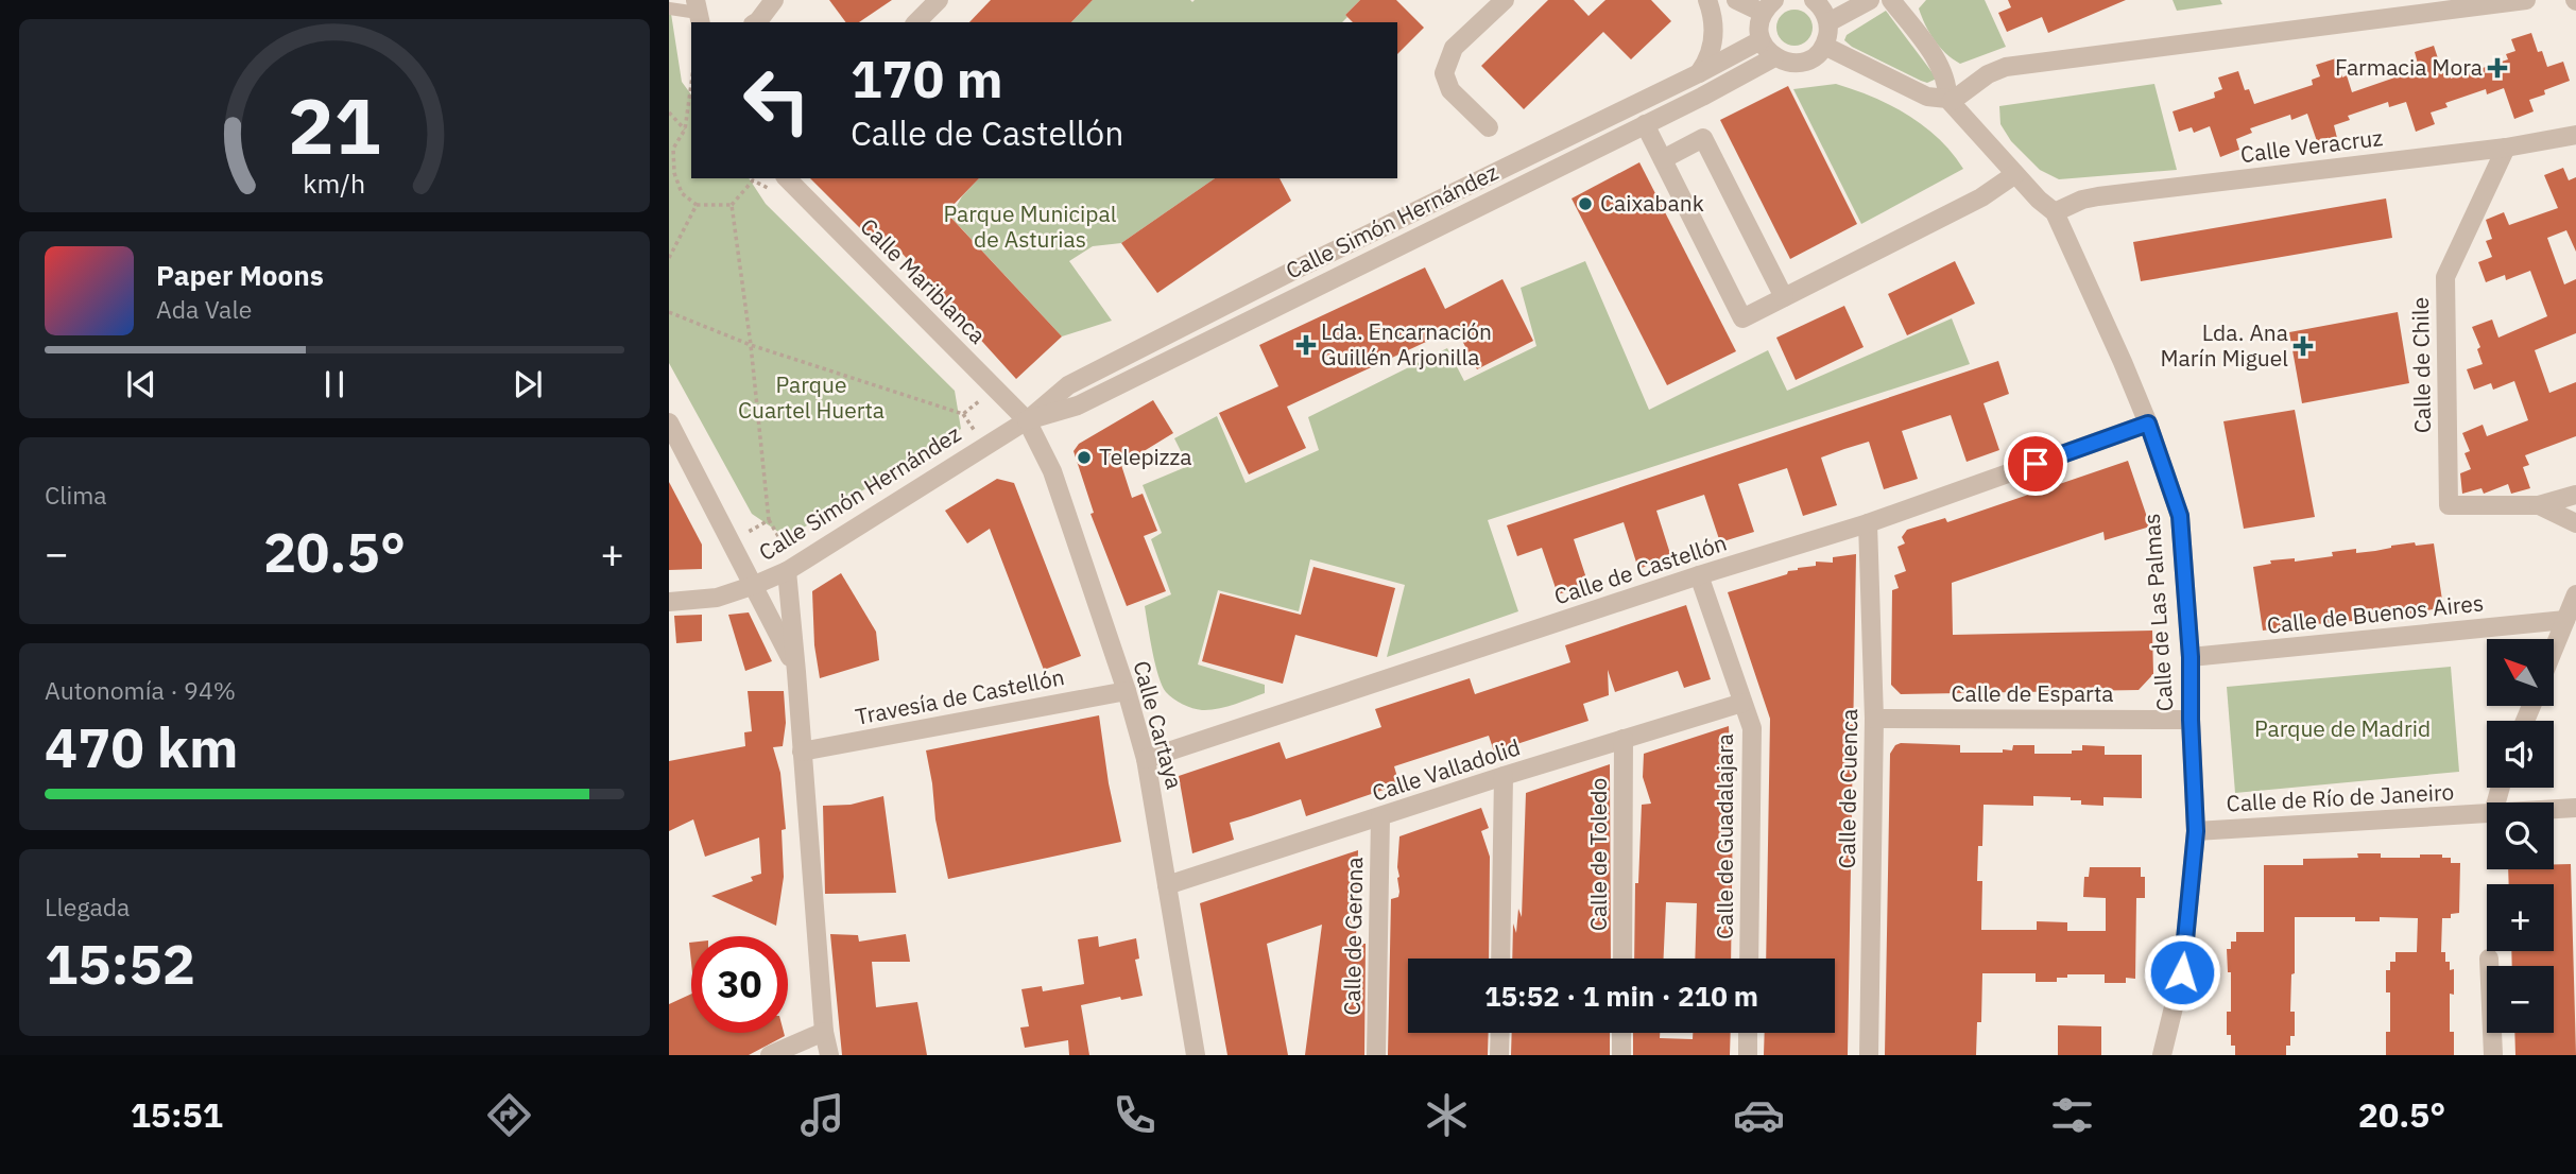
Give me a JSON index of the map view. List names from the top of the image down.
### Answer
{
  "streets": {
    "street": [
      "Calle Veracruz",
      "Calle Simón Hernández",
      "Calle Mariblanca",
      "Calle de Chile",
      "Calle de Castellón",
      "Calle de Las Palmas",
      "Calle de Buenos Aires",
      "Calle de Esparta",
      "Travesía de Castellón",
      "Calle Cartaya",
      "Calle Valladolid",
      "Calle de Cuenca",
      "Calle de Río de Janeiro",
      "Calle de Guadalajara",
      "Calle de Toledo",
      "Calle de Gerona"
    ]
  },
  "crossings": [
    ["Calle Veracruz", "Calle de Chile"],
    ["Calle Veracruz", "Calle de Las Palmas"],
    ["Calle Simón Hernández", "Calle Mariblanca"],
    ["Calle Simón Hernández", "Calle Cartaya"],
    ["Calle Mariblanca", "Calle Cartaya"],
    ["Calle de Castellón", "Calle de Las Palmas"],
    ["Calle de Castellón", "Calle Cartaya"],
    ["Calle de Castellón", "Calle de Cuenca"],
    ["Calle de Castellón", "Calle de Guadalajara"],
    ["Calle de Las Palmas", "Calle de Buenos Aires"],
    ["Calle de Las Palmas", "Calle de Esparta"],
    ["Calle de Las Palmas", "Calle de Río de Janeiro"],
    ["Calle de Esparta", "Calle de Cuenca"],
    ["Travesía de Castellón", "Calle Cartaya"],
    ["Calle Cartaya", "Calle Valladolid"],
    ["Calle Valladolid", "Calle de Guadalajara"],
    ["Calle Valladolid", "Calle de Toledo"],
    ["Calle Valladolid", "Calle de Gerona"]
  ],
  "parks": ["Parque Municipal de Asturias", "Parque Cuartel Huerta", "Parque de Madrid"],
  "places": {
    "health": ["Farmacia Mora", "Lda. Encarnación Guillén Arjonilla", "Lda. Ana Marín Miguel"],
    "other": ["Caixabank", "Telepizza"]
  },
  "north": "top left",
  "page": {
    "turn": ["170 m", "Calle de Castellón"],
    "song": ["Paper Moons", "Ada Vale"],
    "tile": [
      "Clima",
      ["Autonomía · 94%", "470 km"],
      ["Llegada", "15:52"]
    ],
    "heat": ["−", "20.5°", "+"],
    "map_buttons": ["+", "−"],
    "limit": "30",
    "trip": "15:52 · 1 min · 210 m",
    "tabs": ["15:51", "20.5°"],
    "gauge": ["21", "km/h"]
  }
}
